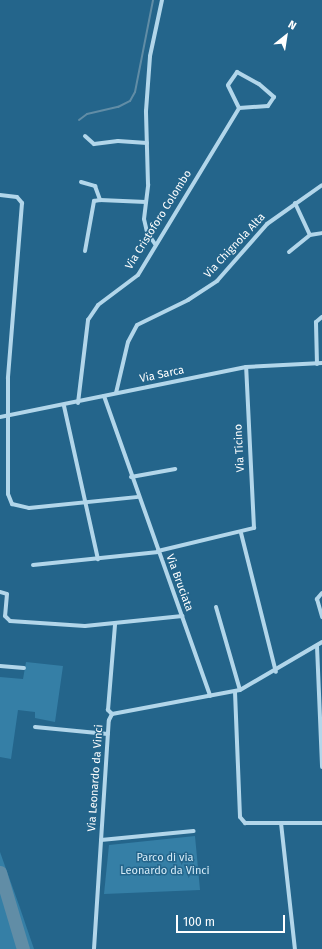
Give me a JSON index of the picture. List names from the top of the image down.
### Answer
{
  "streets": {
    "street": [
      "Via Cristoforo Colombo",
      "Via Chignola Alta",
      "Via Sarca",
      "Via Ticino",
      "Via Bruciata",
      "Via Leonardo da Vinci"
    ]
  },
  "crossings": [
    ["Via Cristoforo Colombo", "Via Sarca"],
    ["Via Chignola Alta", "Via Sarca"],
    ["Via Sarca", "Via Ticino"],
    ["Via Sarca", "Via Bruciata"]
  ],
  "parks": ["Parco di via Leonardo da Vinci"],
  "scale_bar": "100 m",
  "north": "top right"
}
